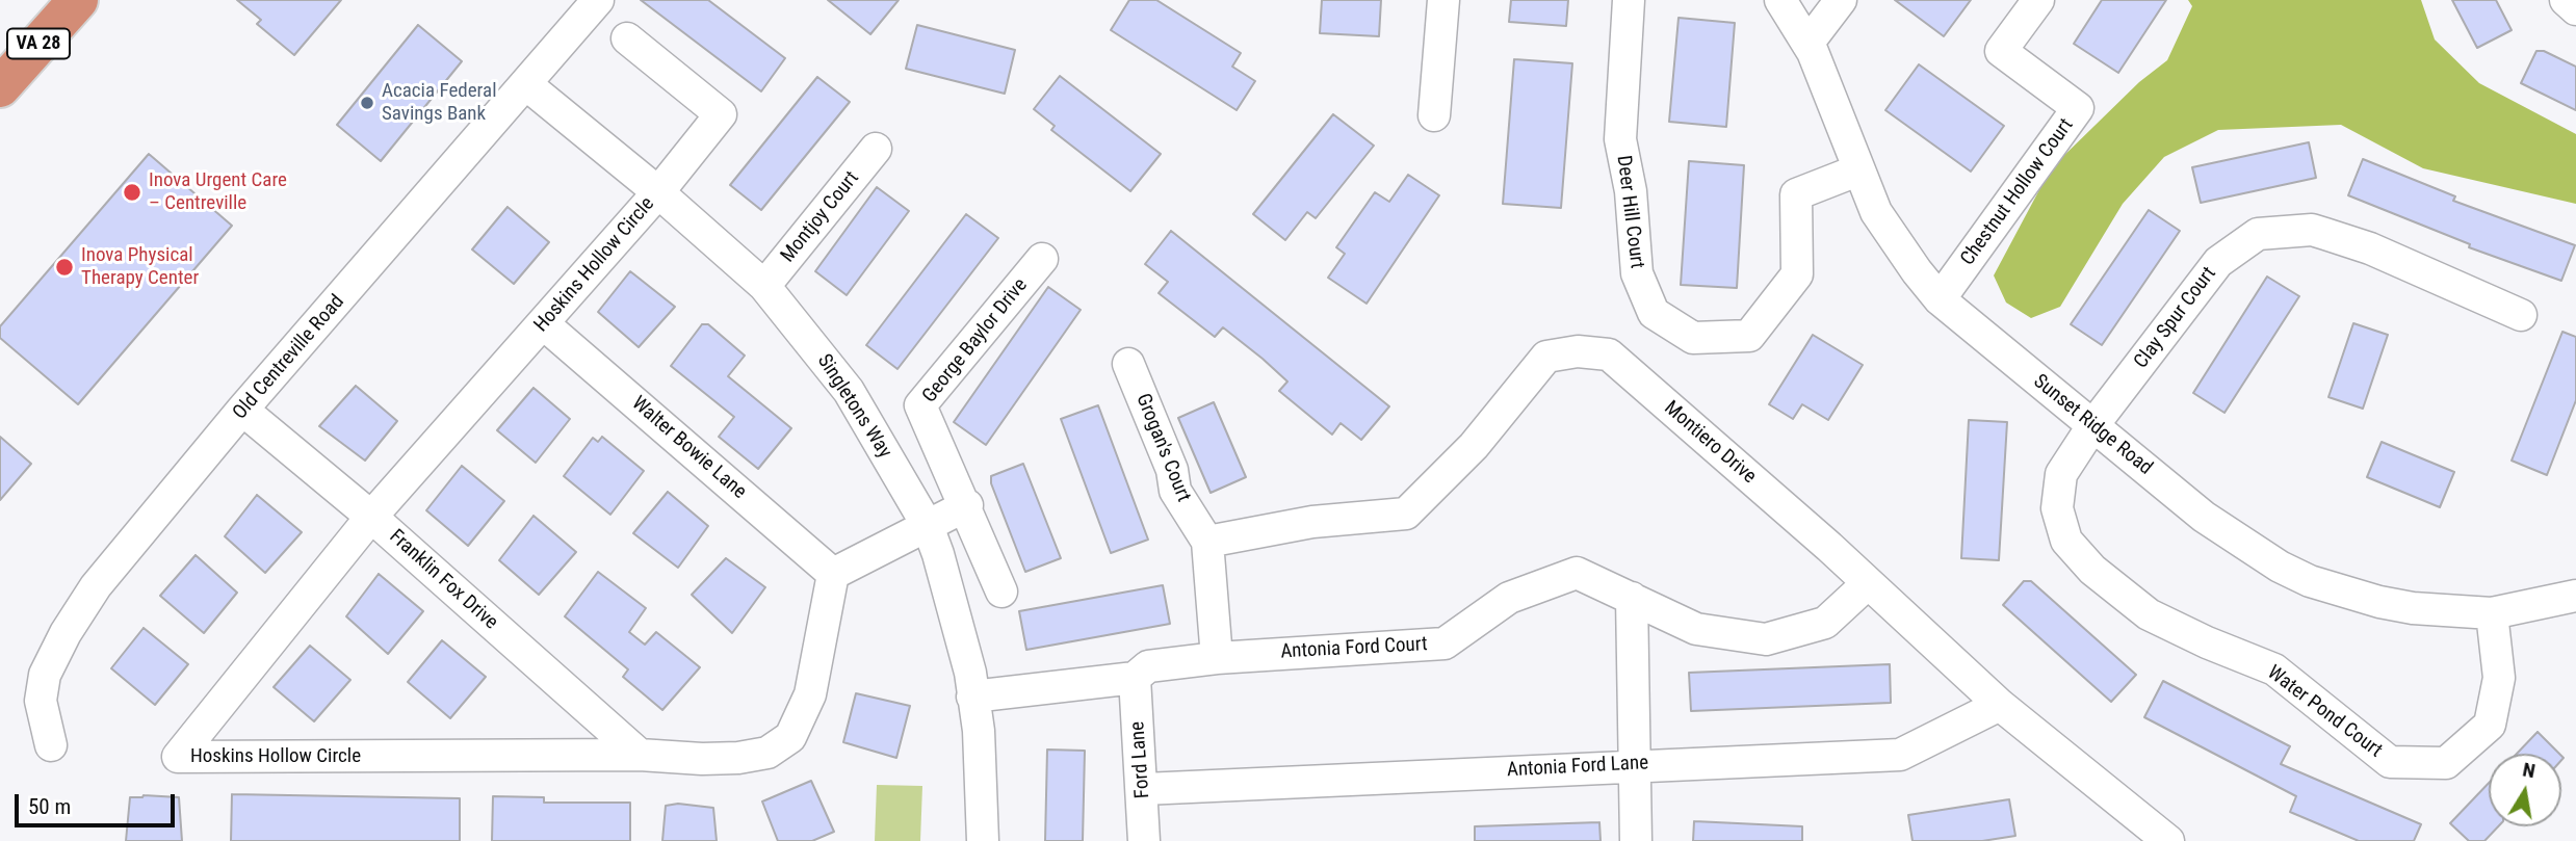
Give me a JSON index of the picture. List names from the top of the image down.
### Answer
{
  "streets": {
    "highway": ["VA 28"],
    "street": [
      "Chestnut Hollow Court",
      "Deer Hill Court",
      "Montjoy Court",
      "Hoskins Hollow Circle",
      "Clay Spur Court",
      "George Baylor Drive",
      "Old Centreville Road",
      "Singletons Way",
      "Sunset Ridge Road",
      "Montiero Drive",
      "Walter Bowie Lane",
      "Grogan's Court",
      "Franklin Fox Drive",
      "Antonia Ford Court",
      "Water Pond Court",
      "Ford Lane",
      "Antonia Ford Lane"
    ]
  },
  "crossings": [
    ["Chestnut Hollow Court", "Sunset Ridge Road"],
    ["Deer Hill Court", "Sunset Ridge Road"],
    ["Montjoy Court", "Singletons Way"],
    ["Hoskins Hollow Circle", "Singletons Way"],
    ["Hoskins Hollow Circle", "Walter Bowie Lane"],
    ["Hoskins Hollow Circle", "Franklin Fox Drive"],
    ["Clay Spur Court", "Sunset Ridge Road"],
    ["Clay Spur Court", "Water Pond Court"],
    ["Old Centreville Road", "Singletons Way"],
    ["Old Centreville Road", "Franklin Fox Drive"],
    ["Singletons Way", "Antonia Ford Court"],
    ["Sunset Ridge Road", "Water Pond Court"],
    ["Montiero Drive", "Grogan's Court"],
    ["Montiero Drive", "Antonia Ford Court"],
    ["Montiero Drive", "Antonia Ford Lane"],
    ["Grogan's Court", "Antonia Ford Court"],
    ["Antonia Ford Court", "Ford Lane"],
    ["Ford Lane", "Antonia Ford Lane"]
  ],
  "places": ["Acacia Federal Savings Bank", "Inova Urgent Care – Centreville", "Inova Physical Therapy Center"],
  "scale_bar": "50 m",
  "north": "top"
}
